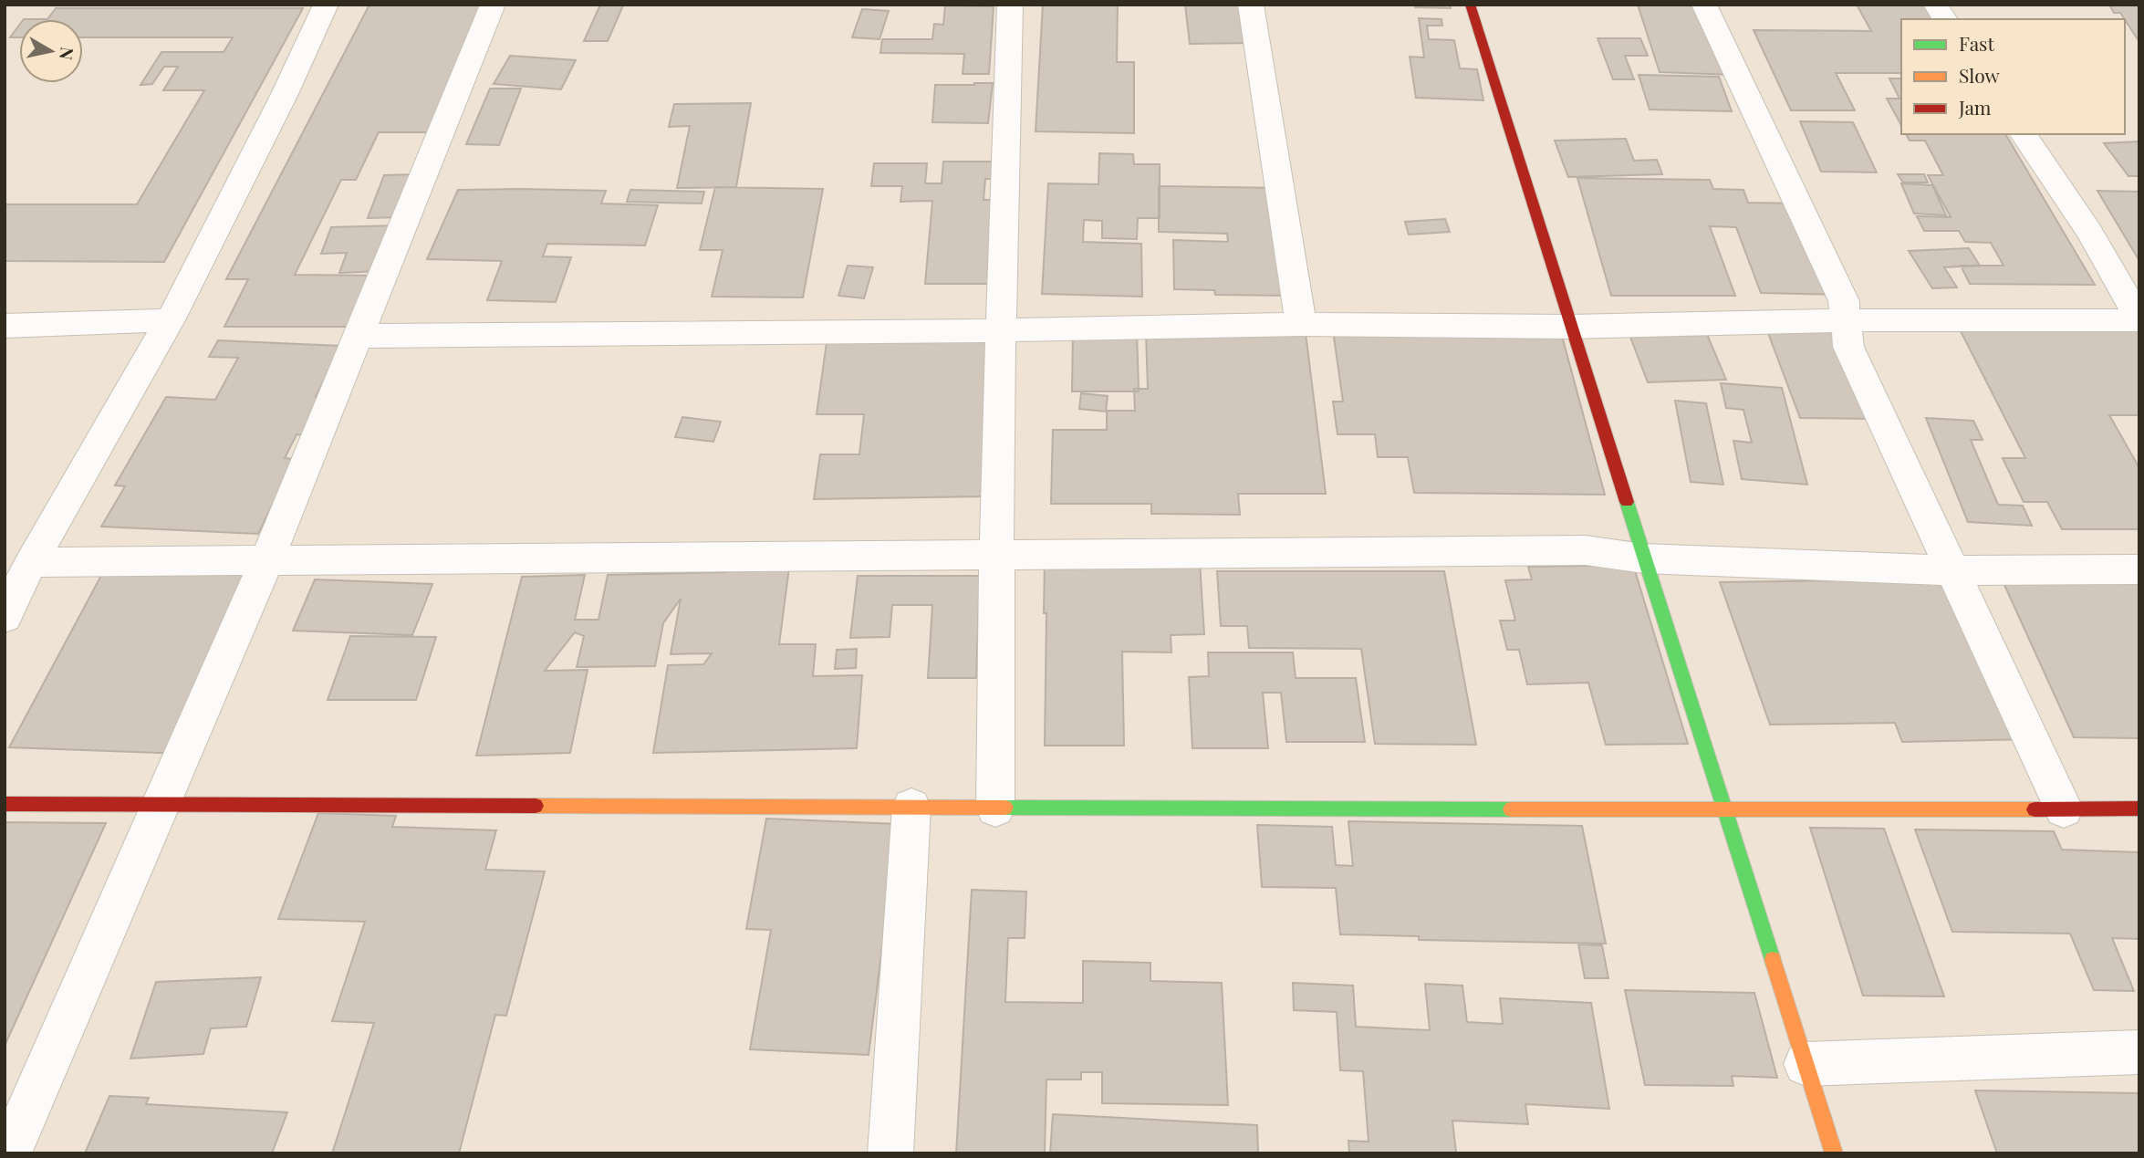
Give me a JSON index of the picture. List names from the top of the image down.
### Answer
{
  "legend": ["Fast", "Slow", "Jam"],
  "north": "right"
}
